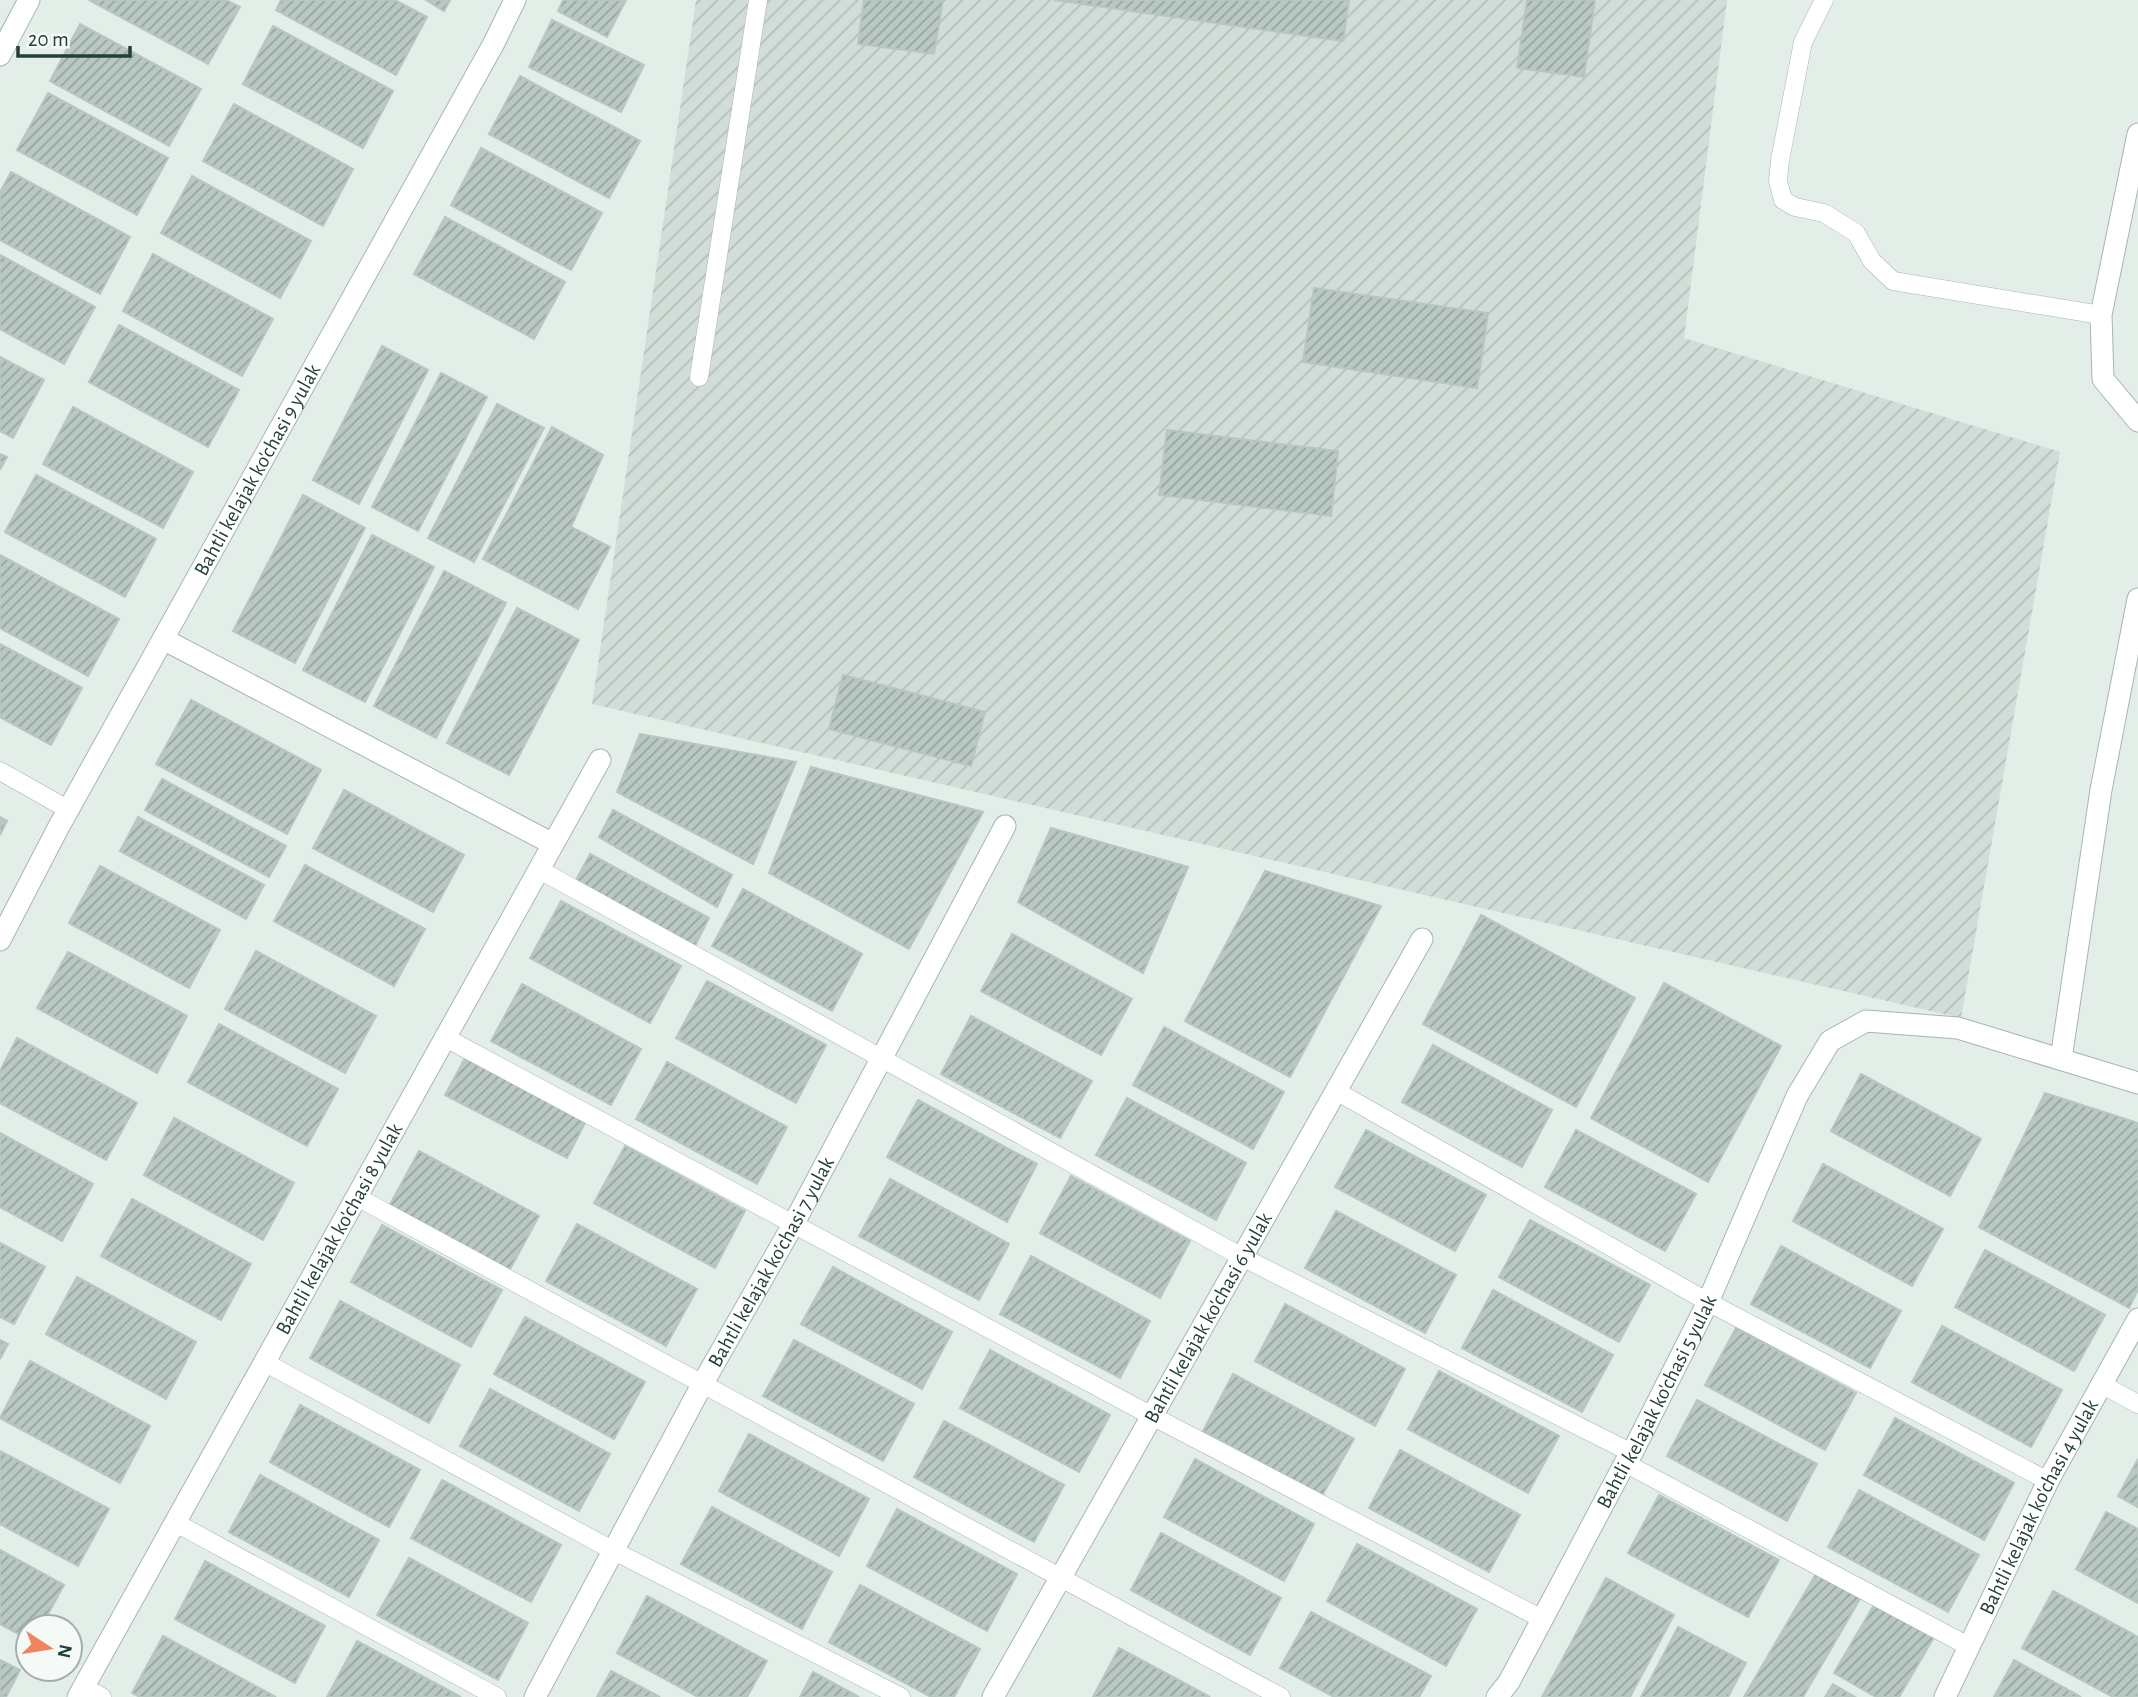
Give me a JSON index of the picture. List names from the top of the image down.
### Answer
{
  "streets": {
    "street": [
      "Bahtli kelajak ko'chasi 9 yulak",
      "Bahtli kelajak ko'chasi 8 yulak",
      "Bahtli kelajak ko'chasi 7 yulak",
      "Bahtli kelajak ko'chasi 6 yulak",
      "Bahtli kelajak ko'chasi 5 yulak",
      "Bahtli kelajak ko'chasi 4 yulak"
    ]
  },
  "scale_bar": "20 m",
  "north": "right"
}
